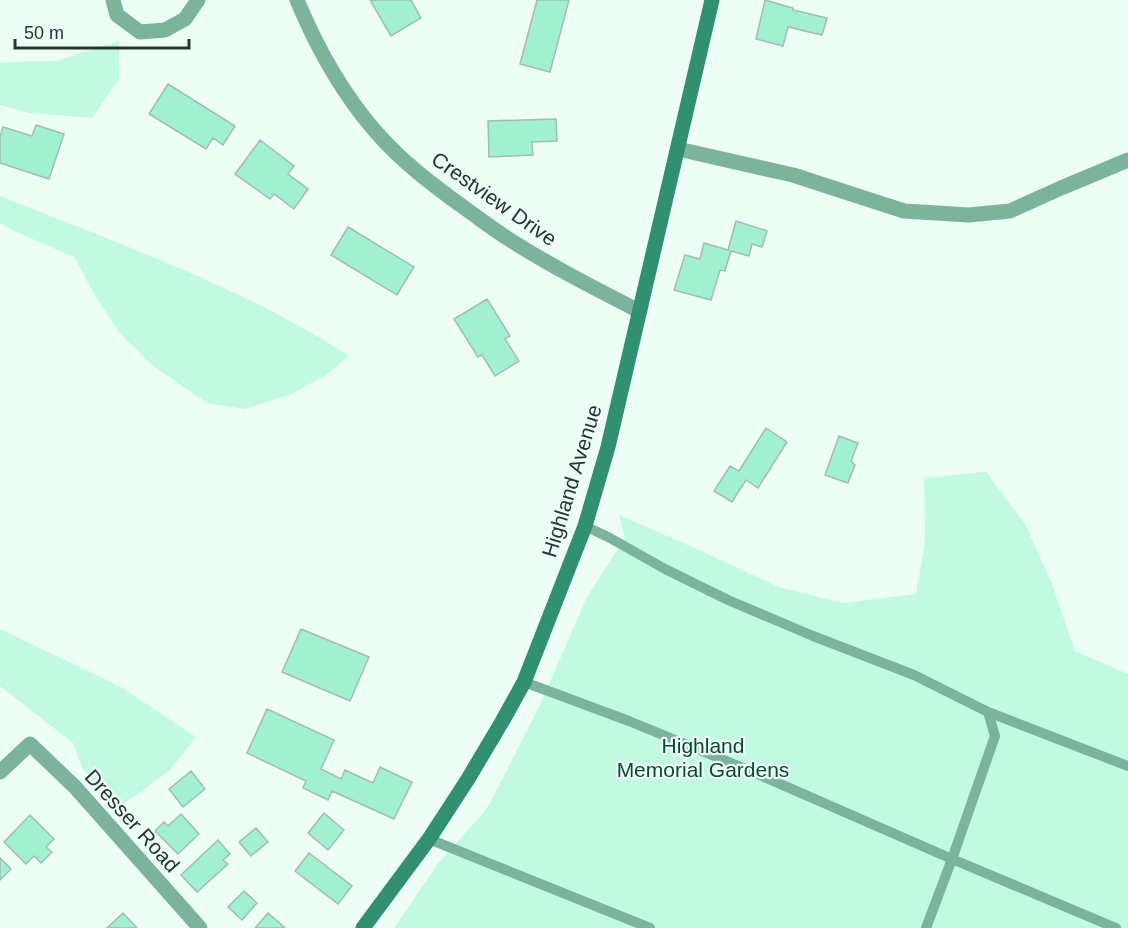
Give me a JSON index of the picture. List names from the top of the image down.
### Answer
{
  "streets": {
    "street": ["Crestview Drive", "Highland Avenue", "Dresser Road"]
  },
  "crossings": [
    ["Crestview Drive", "Highland Avenue"]
  ],
  "parks": ["Highland Memorial Gardens"],
  "scale_bar": "50 m"
}
